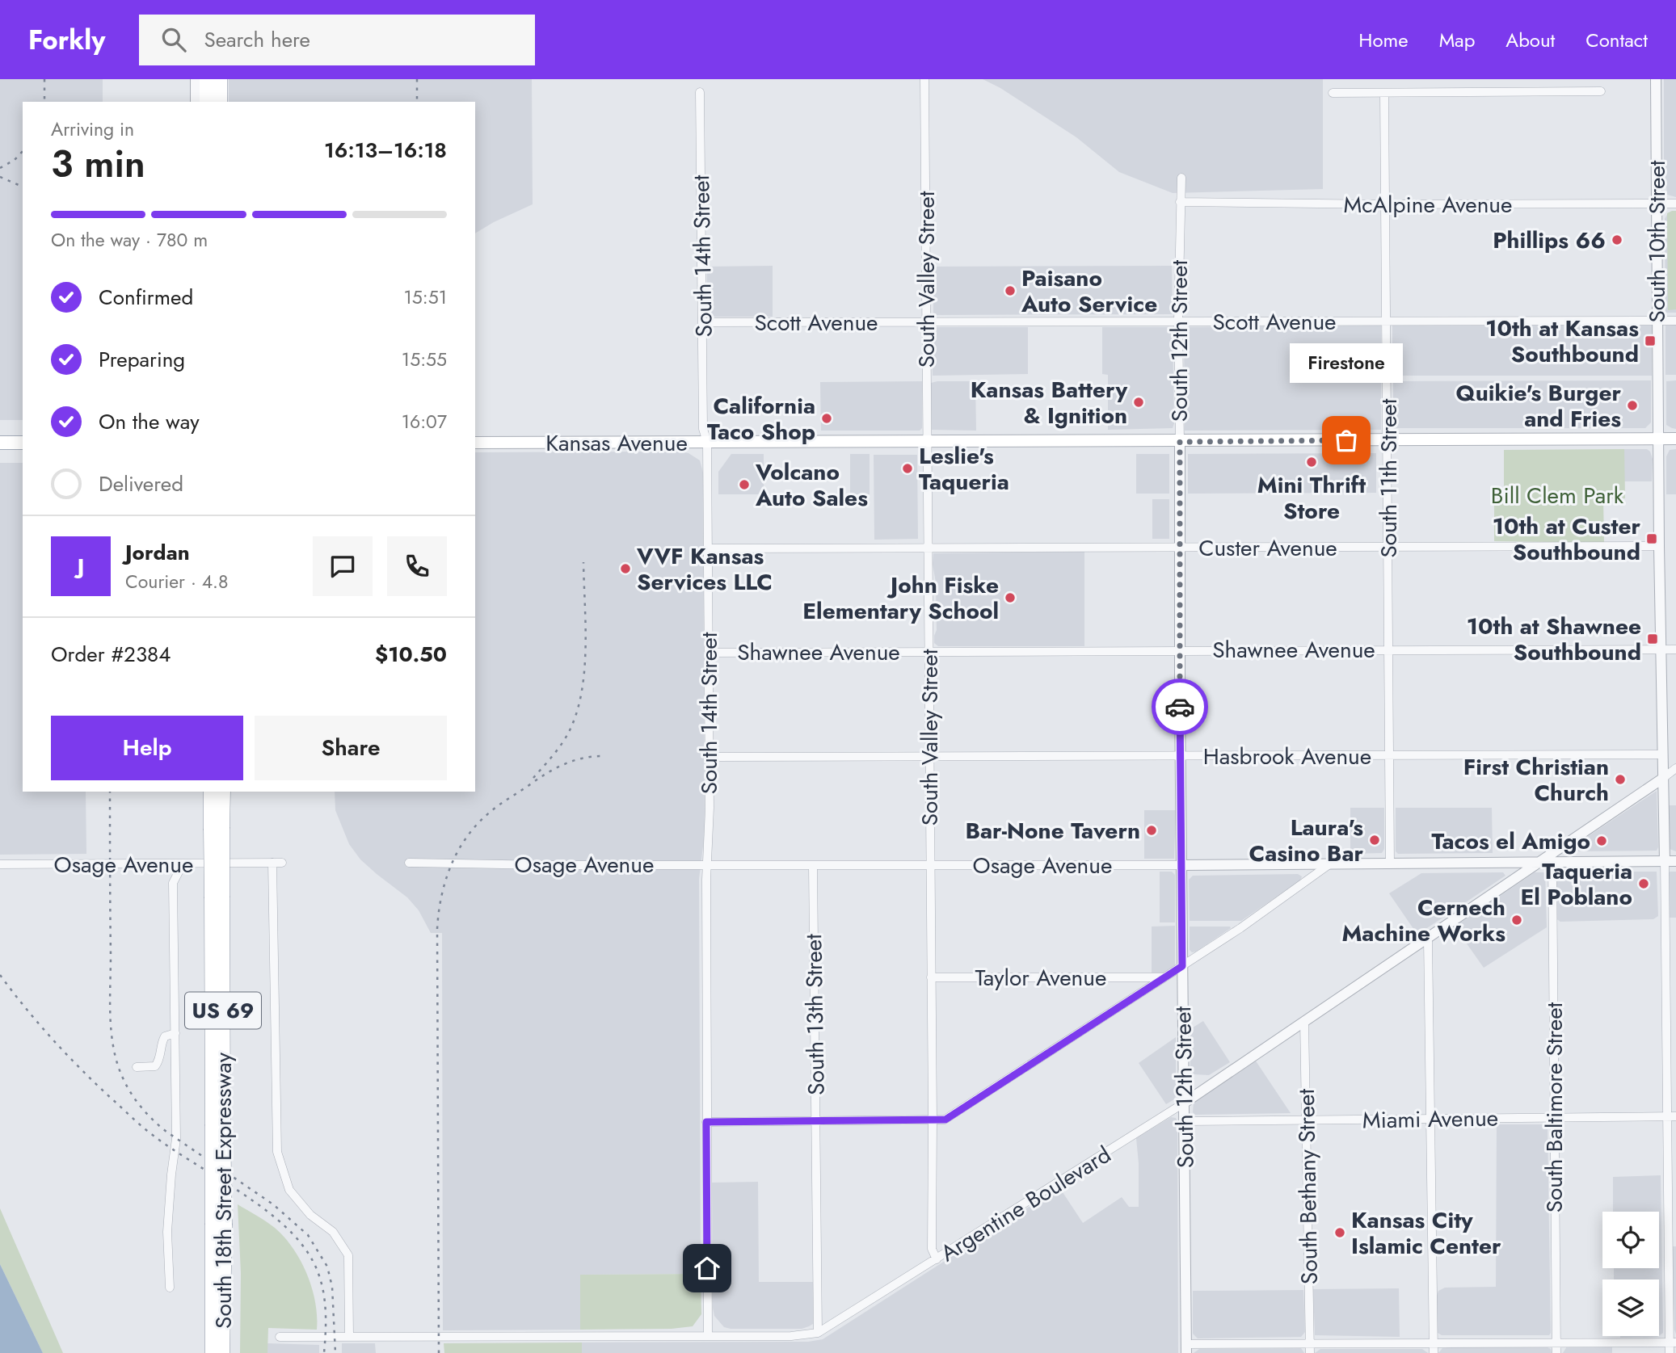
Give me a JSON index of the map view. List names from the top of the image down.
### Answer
{
  "streets": {
    "highway": ["US 69", "South 18th Street Expressway"],
    "main road": ["Kansas Avenue"],
    "street": [
      "McAlpine Avenue",
      "South 10th Street",
      "South 14th Street",
      "South Valley Street",
      "Scott Avenue",
      "South 12th Street",
      "South 11th Street",
      "Custer Avenue",
      "Shawnee Avenue",
      "Hasbrook Avenue",
      "Osage Avenue",
      "Taylor Avenue",
      "South 13th Street",
      "South Baltimore Street",
      "Miami Avenue",
      "South Bethany Street",
      "Argentine Boulevard"
    ]
  },
  "crossings": [
    ["McAlpine Avenue", "South 10th Street"],
    ["McAlpine Avenue", "South 12th Street"],
    ["McAlpine Avenue", "South 11th Street"],
    ["South 10th Street", "Scott Avenue"],
    ["South 10th Street", "Kansas Avenue"],
    ["South 10th Street", "Custer Avenue"],
    ["South 10th Street", "Shawnee Avenue"],
    ["South 10th Street", "Hasbrook Avenue"],
    ["South 10th Street", "Osage Avenue"],
    ["South 10th Street", "Miami Avenue"],
    ["South 10th Street", "Argentine Boulevard"],
    ["South 14th Street", "Scott Avenue"],
    ["South 14th Street", "Kansas Avenue"],
    ["South 14th Street", "Custer Avenue"],
    ["South 14th Street", "Shawnee Avenue"],
    ["South 14th Street", "Hasbrook Avenue"],
    ["South 14th Street", "Osage Avenue"],
    ["South 14th Street", "Argentine Boulevard"],
    ["South Valley Street", "Scott Avenue"],
    ["South Valley Street", "Kansas Avenue"],
    ["South Valley Street", "Custer Avenue"],
    ["South Valley Street", "Shawnee Avenue"],
    ["South Valley Street", "Hasbrook Avenue"],
    ["South Valley Street", "Osage Avenue"],
    ["South Valley Street", "Taylor Avenue"],
    ["South Valley Street", "Argentine Boulevard"],
    ["Scott Avenue", "South 12th Street"],
    ["Scott Avenue", "South 11th Street"],
    ["South 12th Street", "Kansas Avenue"],
    ["South 12th Street", "Custer Avenue"],
    ["South 12th Street", "Shawnee Avenue"],
    ["South 12th Street", "Hasbrook Avenue"],
    ["South 12th Street", "Osage Avenue"],
    ["South 12th Street", "Miami Avenue"],
    ["South 12th Street", "Argentine Boulevard"],
    ["Kansas Avenue", "South 11th Street"],
    ["South 11th Street", "Custer Avenue"],
    ["South 11th Street", "Shawnee Avenue"],
    ["South 11th Street", "Hasbrook Avenue"],
    ["South 11th Street", "Osage Avenue"],
    ["Osage Avenue", "South 13th Street"],
    ["Osage Avenue", "South Baltimore Street"],
    ["Osage Avenue", "Argentine Boulevard"],
    ["South 13th Street", "Argentine Boulevard"],
    ["South Baltimore Street", "Miami Avenue"],
    ["Miami Avenue", "South Bethany Street"],
    ["South Bethany Street", "Argentine Boulevard"]
  ],
  "parks": ["Bill Clem Park"],
  "places": {
    "other": [
      "Phillips 66",
      "Paisano Auto Service",
      "Kansas Battery & Ignition",
      "Quikie's Burger and Fries",
      "California Taco Shop",
      "Firestone",
      "Mini Thrift Store",
      "Leslie's Taqueria",
      "Volcano Auto Sales",
      "VVF Kansas Services LLC",
      "John Fiske Elementary School",
      "First Christian Church",
      "Bar-None Tavern",
      "Laura's Casino Bar",
      "Tacos el Amigo",
      "Taqueria El Poblano",
      "Cernech Machine Works",
      "Kansas City Islamic Center"
    ],
    "transit": ["10th at Kansas Southbound", "10th at Custer Southbound", "10th at Shawnee Southbound"]
  },
  "page": {
    "header": "Forkly",
    "search": "Search here",
    "nav": [
      "Home",
      "Map",
      "About",
      "Contact"
    ],
    "heading": ["3 min", "Arriving in", "16:13–16:18"],
    "panel": [
      "Jordan",
      "Courier · 4.8",
      "Order #2384",
      "$10.50"
    ],
    "bar": "On the way · 780 m",
    "list": [
      ["Confirmed", "15:51"],
      ["Preparing", "15:55"],
      ["On the way", "16:07"],
      "Delivered"
    ],
    "bubble": "Firestone",
    "round": "J",
    "buttons": ["Help", "Share"]
  }
}
